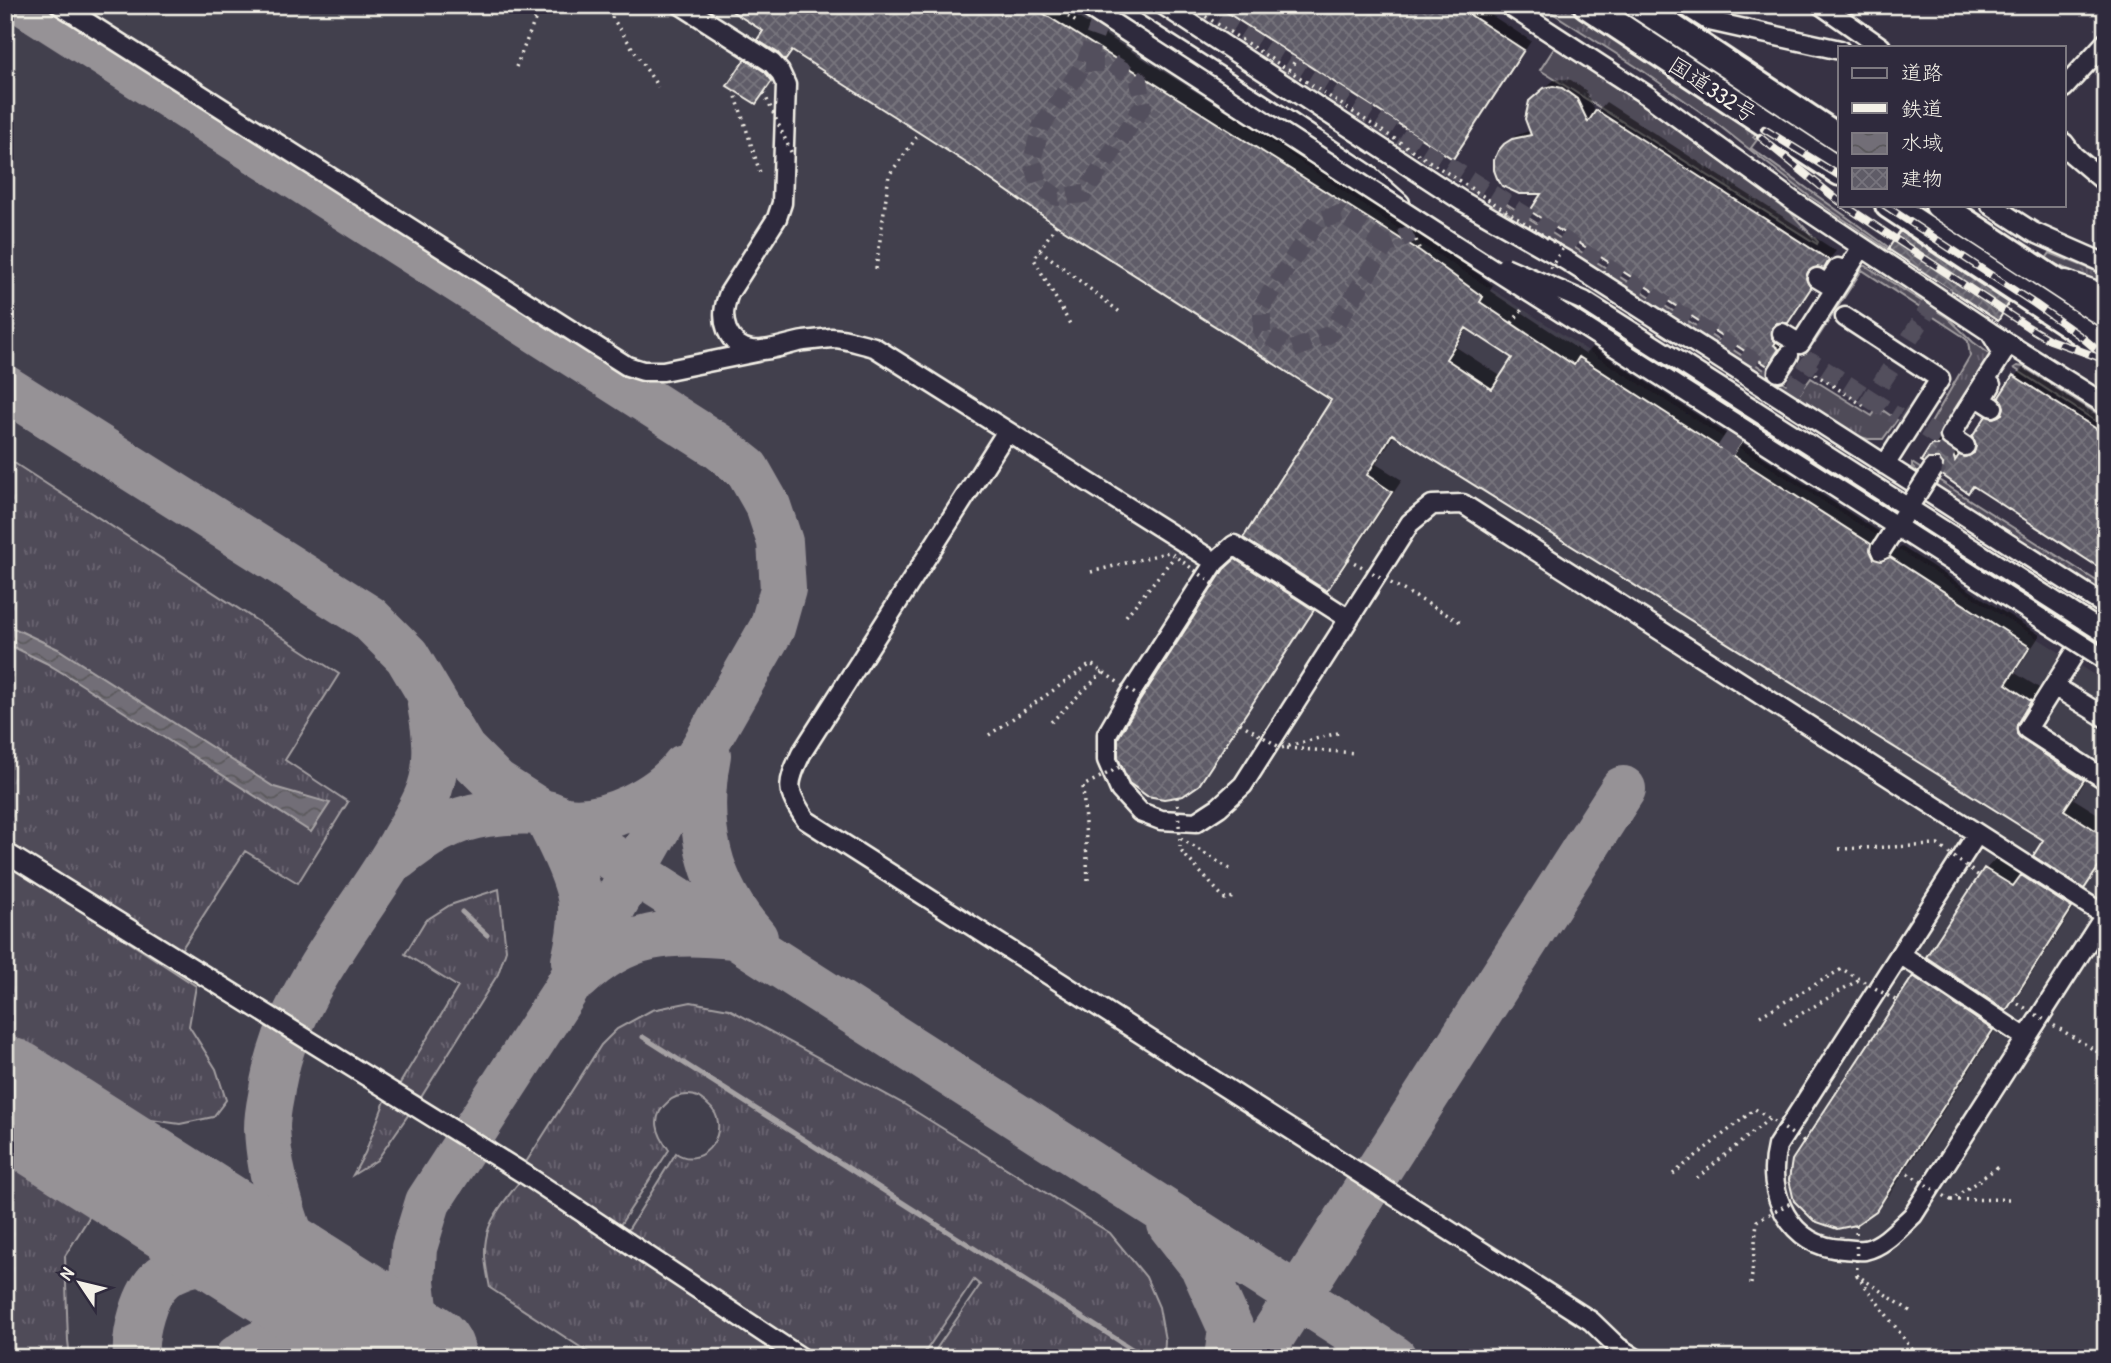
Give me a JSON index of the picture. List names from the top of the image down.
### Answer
{
  "streets": {
    "highway": ["国道332号"]
  },
  "legend": [
    "道路",
    "鉄道",
    "水域",
    "建物"
  ],
  "north": "top left"
}
